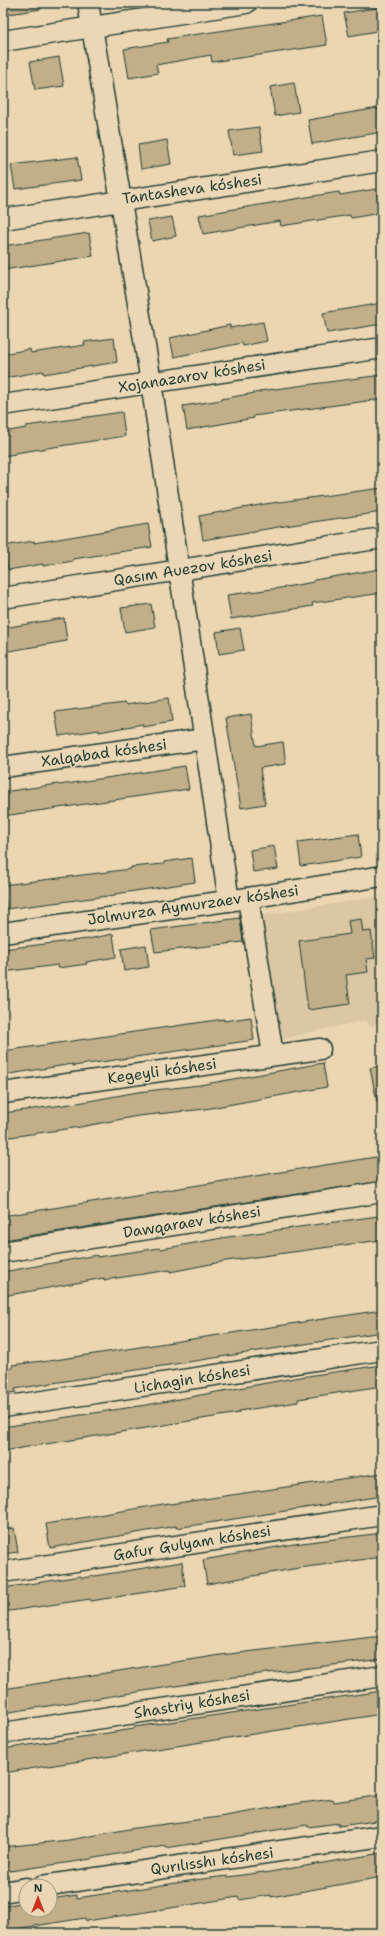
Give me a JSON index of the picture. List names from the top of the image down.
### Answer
{
  "streets": {
    "street": [
      "Tantasheva kóshesi",
      "Xojanazarov kóshesi",
      "Qasım Auezov kóshesi",
      "Xalqabad kóshesi",
      "Jolmurza Aymurzaev kóshesi",
      "Kegeyli kóshesi",
      "Dawqaraev kóshesi",
      "Lichagin kóshesi",
      "Gafur Gulyam kóshesi",
      "Shastriy kóshesi",
      "Qurılısshı kóshesi"
    ]
  },
  "north": "top"
}
